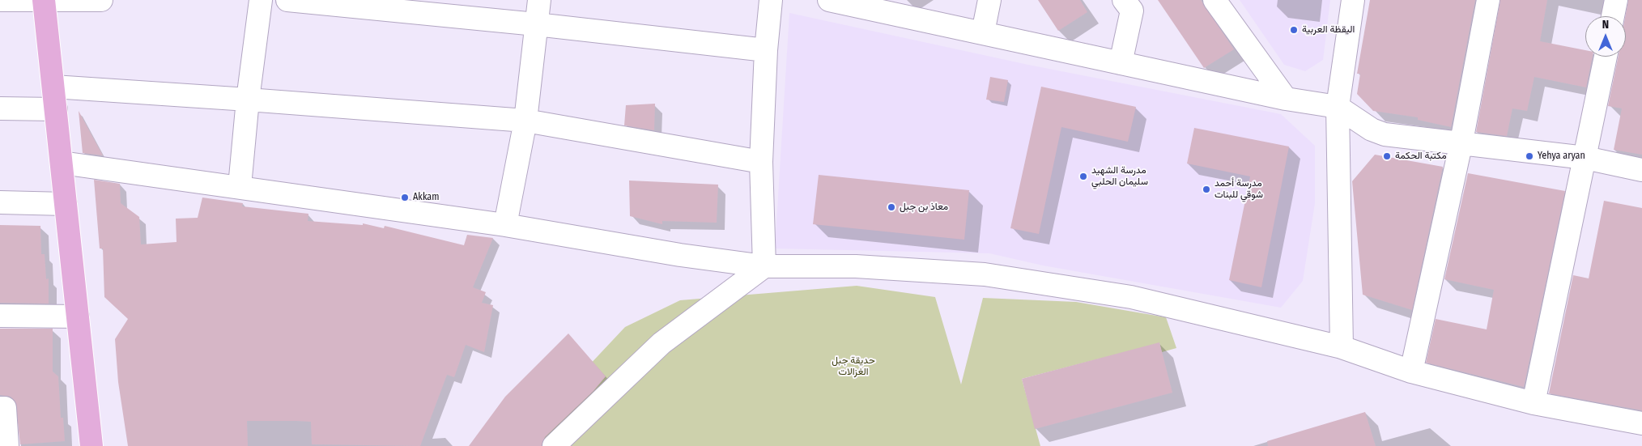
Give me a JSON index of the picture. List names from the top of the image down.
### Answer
{
  "parks": ["حديقة جبل الغزالات"],
  "places": [
    "اليقظة العربية",
    "مكتبة الحكمة",
    "Yehya aryan",
    "مدرسة الشهيد سليمان الحلبي",
    "مدرسة أحمد شوقي للبنات",
    "Akkam",
    "معاذ بن جبل"
  ],
  "north": "top"
}
